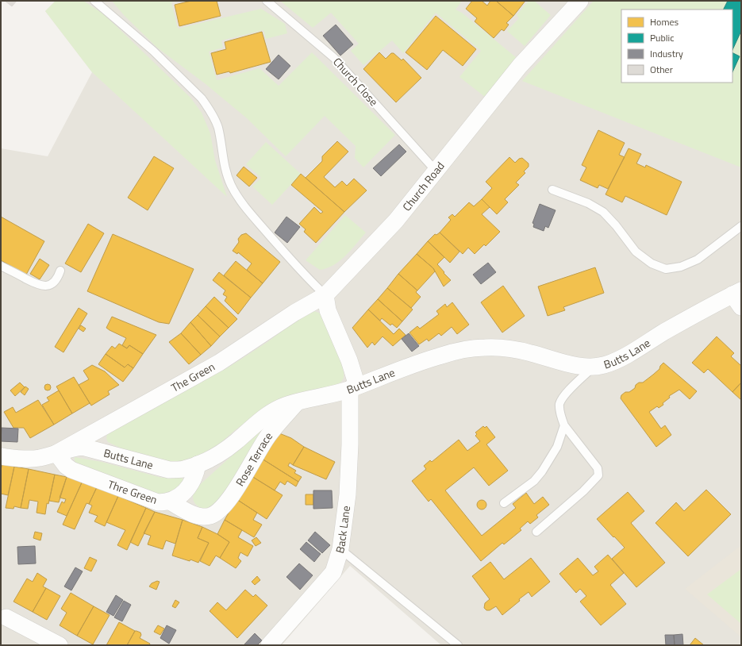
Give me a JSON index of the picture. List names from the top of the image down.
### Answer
{
  "streets": {
    "street": [
      "Church Road",
      "Butts Lane",
      "The Green",
      "Rose Terrace",
      "Thre Green",
      "Back Lane"
    ],
    "lane": ["Church Close"]
  },
  "crossings": [
    ["Church Close", "Church Road"],
    ["Church Road", "The Green"],
    ["Butts Lane", "The Green"],
    ["Butts Lane", "Rose Terrace"],
    ["Butts Lane", "Thre Green"],
    ["Butts Lane", "Back Lane"],
    ["The Green", "Thre Green"],
    ["Rose Terrace", "Thre Green"]
  ],
  "legend": [
    "Homes",
    "Public",
    "Industry",
    "Other"
  ]
}
